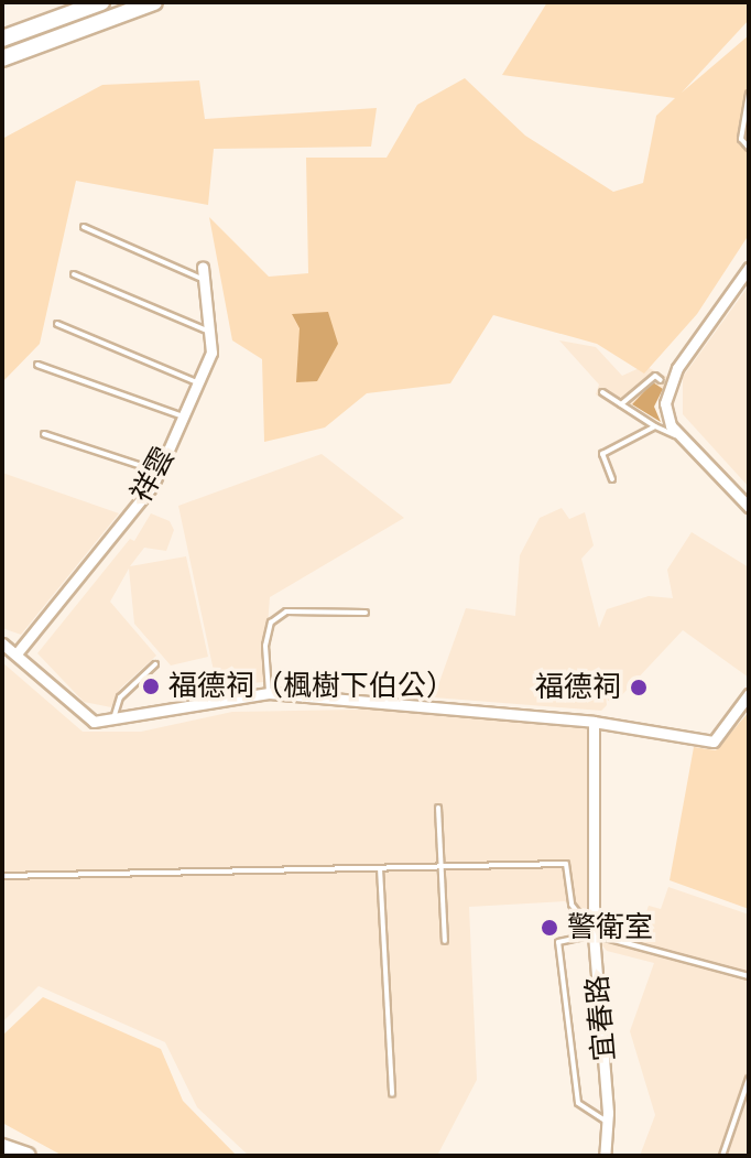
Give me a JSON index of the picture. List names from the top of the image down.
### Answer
{
  "streets": {
    "street": ["祥雲", "宜春路"]
  },
  "places": ["福德祠（楓樹下伯公）", "福德祠", "警衛室"]
}
